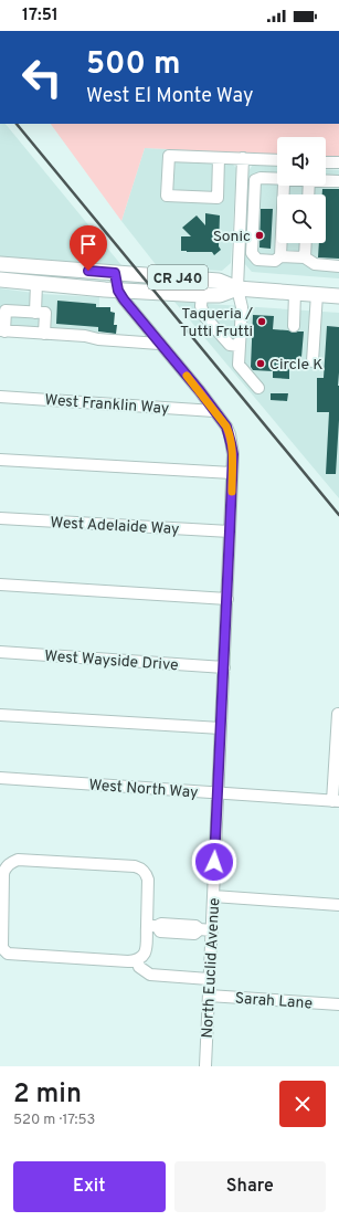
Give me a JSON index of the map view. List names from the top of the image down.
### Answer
{
  "streets": {
    "main road": ["CR J40"],
    "street": [
      "West Franklin Way",
      "West Adelaide Way",
      "West Wayside Drive",
      "West North Way",
      "North Euclid Avenue",
      "Sarah Lane"
    ]
  },
  "crossings": [
    ["CR J40", "North Euclid Avenue"],
    ["West Franklin Way", "North Euclid Avenue"],
    ["West Adelaide Way", "North Euclid Avenue"],
    ["West Wayside Drive", "North Euclid Avenue"],
    ["West North Way", "North Euclid Avenue"],
    ["North Euclid Avenue", "Sarah Lane"]
  ],
  "places": ["Sonic", "Taqueria / Tutti Frutti", "Circle K"],
  "page": {
    "status": "17:51",
    "turn": ["500 m", "West El Monte Way"],
    "heading": ["2 min", "520 m · 17:53"],
    "buttons": ["Exit", "Share"]
  }
}
